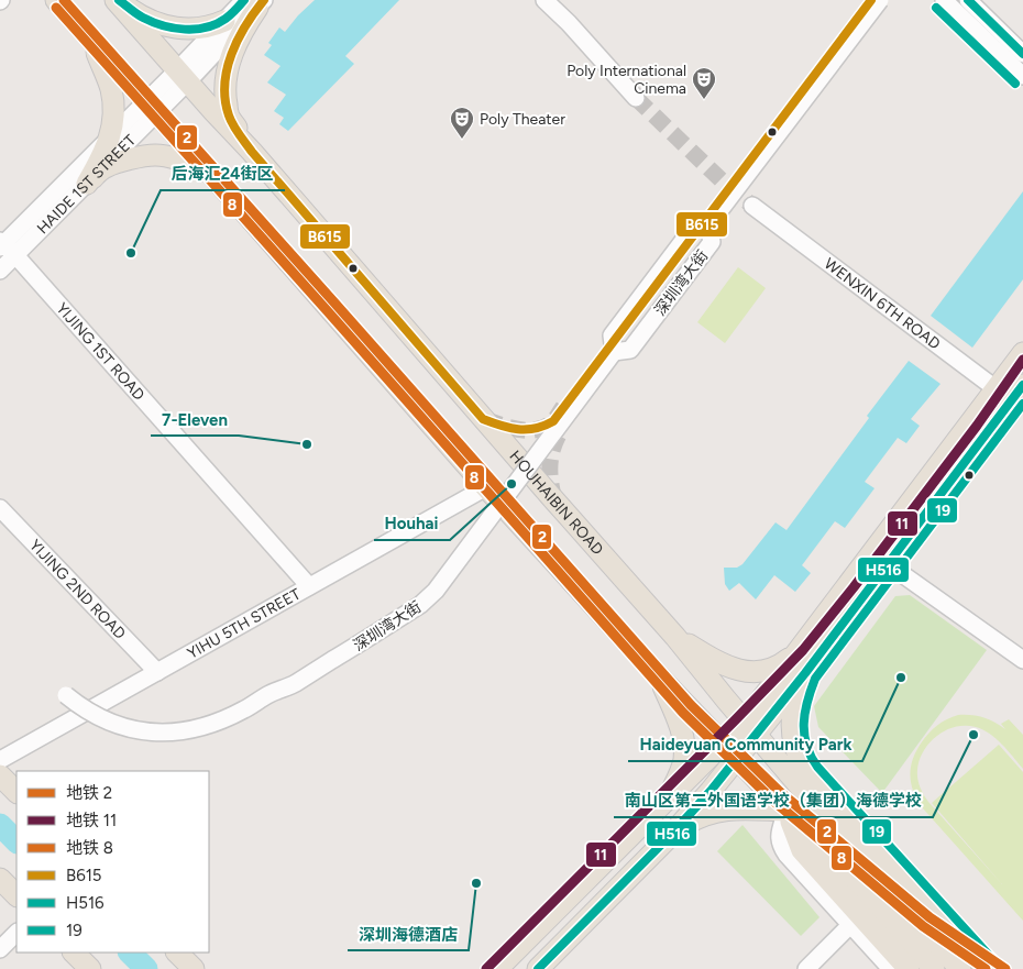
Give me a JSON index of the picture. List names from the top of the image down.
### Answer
{
  "streets": {
    "main road": ["HOUHAIBIN ROAD"],
    "street": [
      "HAIDE 1ST STREET",
      "深圳湾大街",
      "WENXIN 6TH ROAD",
      "YIJING 1ST ROAD",
      "YIJING 2ND ROAD",
      "YIHU 5TH STREET"
    ]
  },
  "crossings": [
    ["HAIDE 1ST STREET", "YIJING 1ST ROAD"],
    ["HAIDE 1ST STREET", "HOUHAIBIN ROAD"],
    ["YIJING 1ST ROAD", "YIHU 5TH STREET"],
    ["HOUHAIBIN ROAD", "YIHU 5TH STREET"],
    ["YIJING 2ND ROAD", "YIHU 5TH STREET"]
  ],
  "places": {
    "theatre": ["Poly International Cinema", "Poly Theater"],
    "other": [
      "后海汇24街区",
      "7-Eleven",
      "Houhai",
      "Haideyuan Community Park",
      "南山区第二外国语学校（集团）海德学校",
      "深圳海德酒店"
    ]
  },
  "lines": [
    "metro line 2",
    "transit line B615",
    "transit line H516",
    "metro line 8",
    "transit line 19",
    "metro line 11"
  ],
  "legend": [
    "地铁 2",
    "地铁 11",
    "地铁 8",
    "B615",
    "H516",
    "19"
  ]
}
